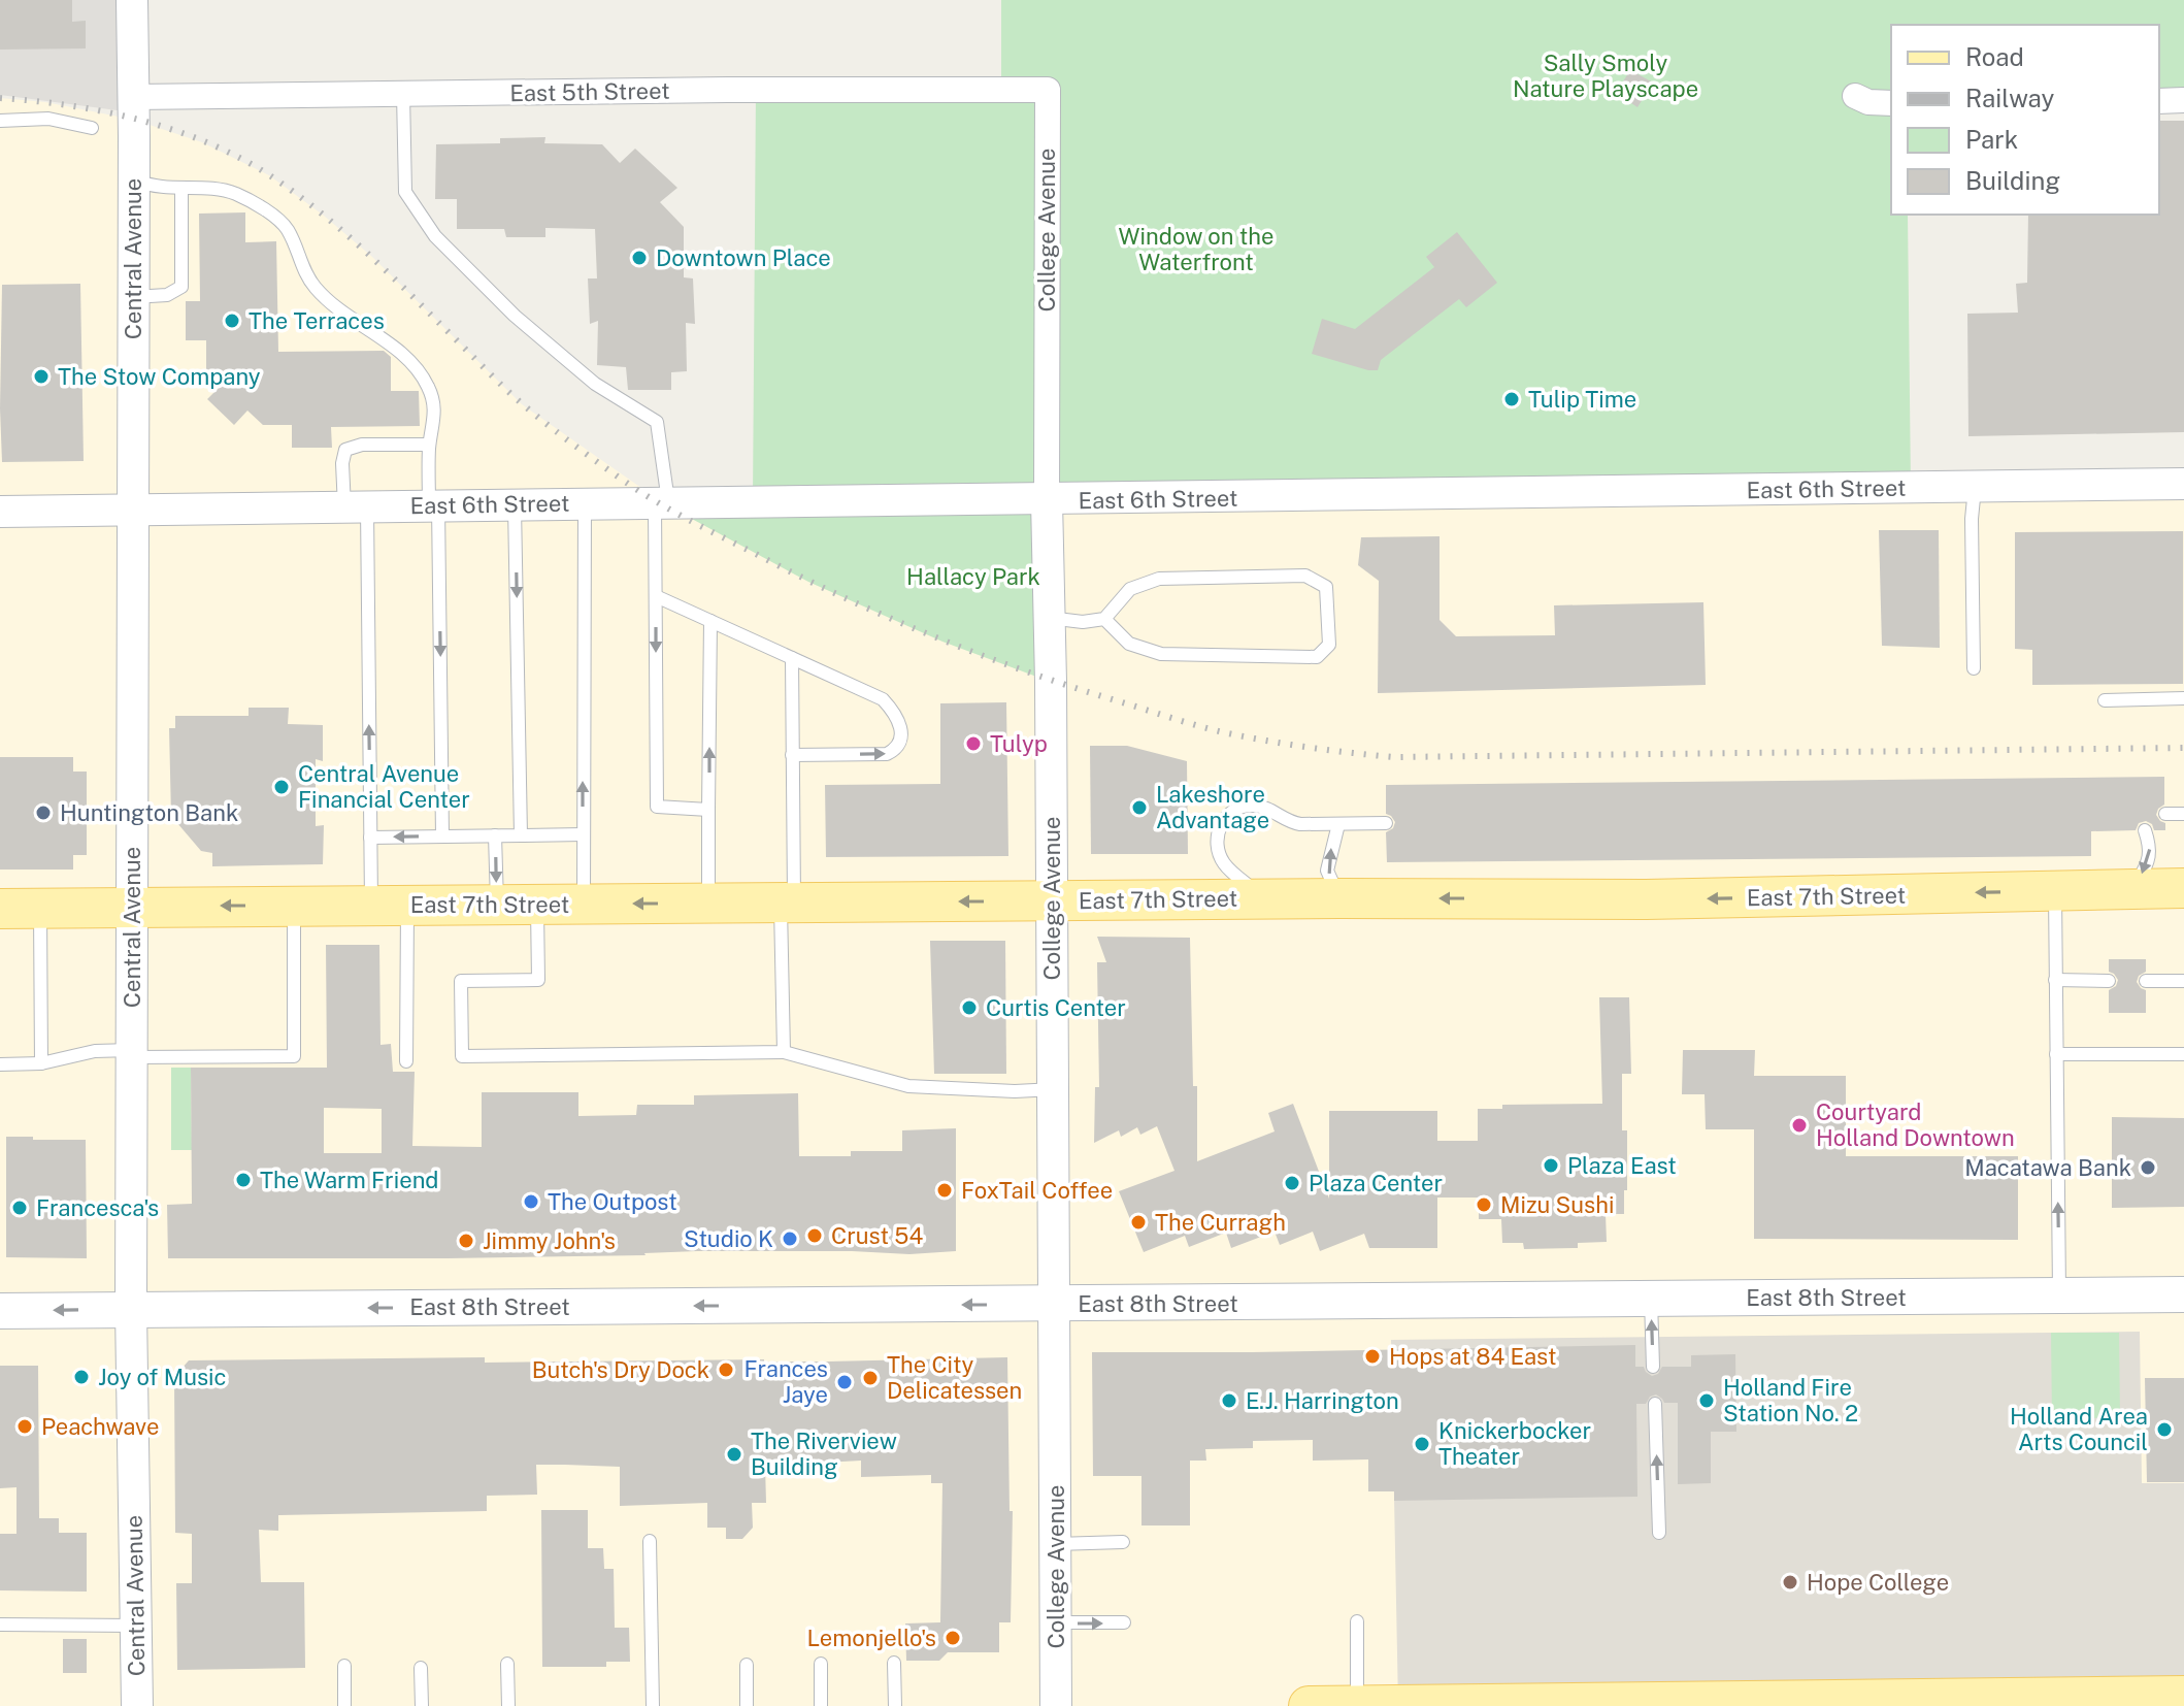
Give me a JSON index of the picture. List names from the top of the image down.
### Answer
{
  "streets": {
    "main road": ["East 7th Street", "East 8th Street"],
    "street": [
      "East 5th Street",
      "College Avenue",
      "Central Avenue",
      "East 6th Street"
    ]
  },
  "crossings": [
    ["East 5th Street", "College Avenue"],
    ["East 5th Street", "Central Avenue"],
    ["College Avenue", "East 6th Street"],
    ["College Avenue", "East 7th Street"],
    ["College Avenue", "East 8th Street"],
    ["Central Avenue", "East 6th Street"],
    ["Central Avenue", "East 7th Street"],
    ["Central Avenue", "East 8th Street"]
  ],
  "one_way": ["East 7th Street", "East 8th Street"],
  "parks": ["Sally Smoly Nature Playscape", "Window on the Waterfront", "Hallacy Park"],
  "places": [
    "Downtown Place",
    "The Terraces",
    "The Stow Company",
    "Tulip Time",
    "Tulyp",
    "Central Avenue Financial Center",
    "Lakeshore Advantage",
    "Huntington Bank",
    "Curtis Center",
    "Courtyard Holland Downtown",
    "Plaza East",
    "Macatawa Bank",
    "The Warm Friend",
    "Plaza Center",
    "FoxTail Coffee",
    "The Outpost",
    "Mizu Sushi",
    "Francesca's",
    "The Curragh",
    "Crust 54",
    "Studio K",
    "Jimmy John's",
    "Hops at 84 East",
    "Butch's Dry Dock",
    "Joy of Music",
    "The City Delicatessen",
    "Frances Jaye",
    "E.J. Harrington",
    "Holland Fire Station No. 2",
    "Peachwave",
    "Holland Area Arts Council",
    "Knickerbocker Theater",
    "The Riverview Building",
    "Hope College",
    "Lemonjello's"
  ],
  "legend": [
    "Road",
    "Railway",
    "Park",
    "Building"
  ]
}
